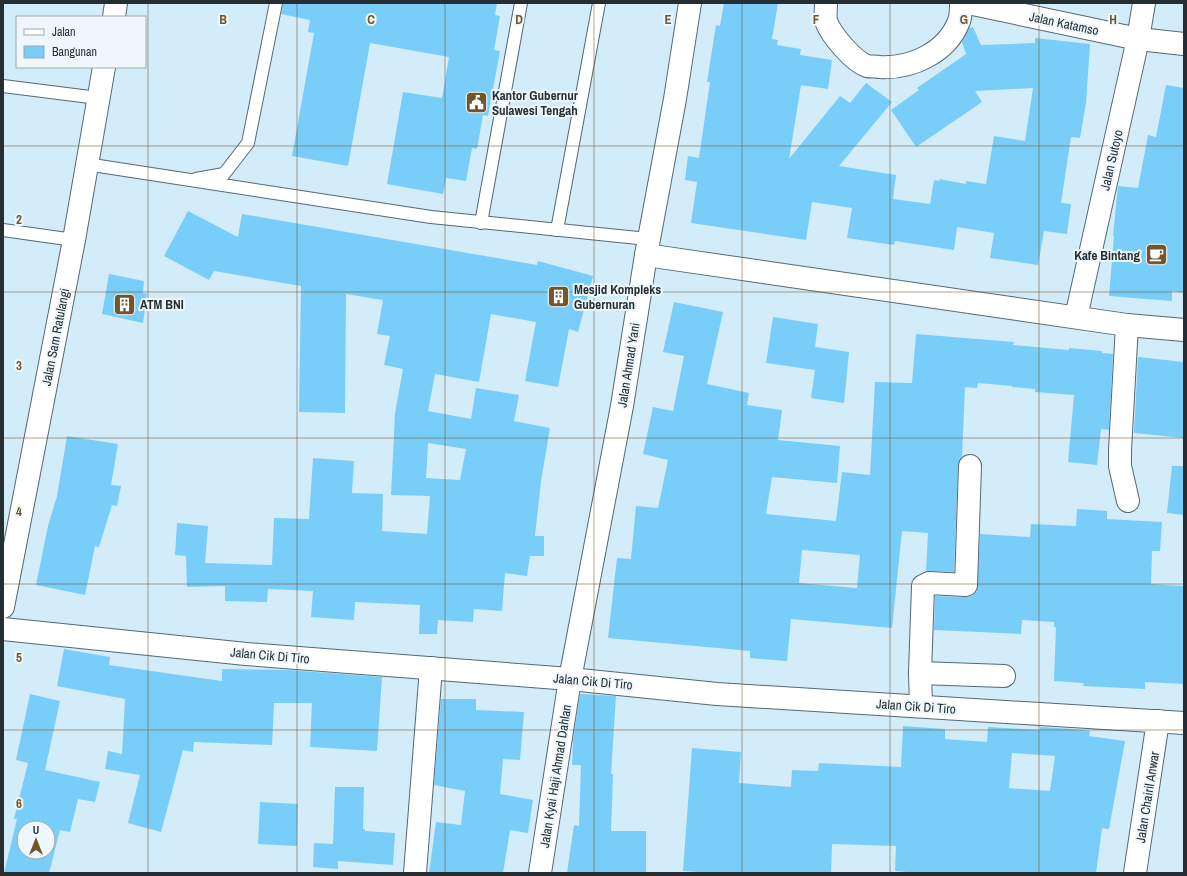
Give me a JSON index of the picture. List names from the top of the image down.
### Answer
{
  "streets": {
    "main road": [
      "Jalan Katamso",
      "Jalan Sutoyo",
      "Jalan Sam Ratulangi",
      "Jalan Ahmad Yani",
      "Jalan Cik Di Tiro",
      "Jalan Kyai Haji Ahmad Dahlan",
      "Jalan Chairil Anwar"
    ]
  },
  "crossings": [
    ["Jalan Katamso", "Jalan Sutoyo"],
    ["Jalan Ahmad Yani", "Jalan Cik Di Tiro"],
    ["Jalan Ahmad Yani", "Jalan Kyai Haji Ahmad Dahlan"],
    ["Jalan Cik Di Tiro", "Jalan Kyai Haji Ahmad Dahlan"],
    ["Jalan Cik Di Tiro", "Jalan Chairil Anwar"]
  ],
  "places": {
    "public building": ["Kantor Gubernur Sulawesi Tengah"],
    "cafe": ["Kafe Bintang"],
    "building": ["Mesjid Kompleks Gubernuran", "ATM BNI"]
  },
  "legend": ["Jalan", "Bangunan"],
  "north": "top",
  "grid": {
    "columns": [
      "B",
      "C",
      "D",
      "E",
      "F",
      "G",
      "H"
    ],
    "rows": [
      "2",
      "3",
      "4",
      "5",
      "6"
    ]
  }
}
